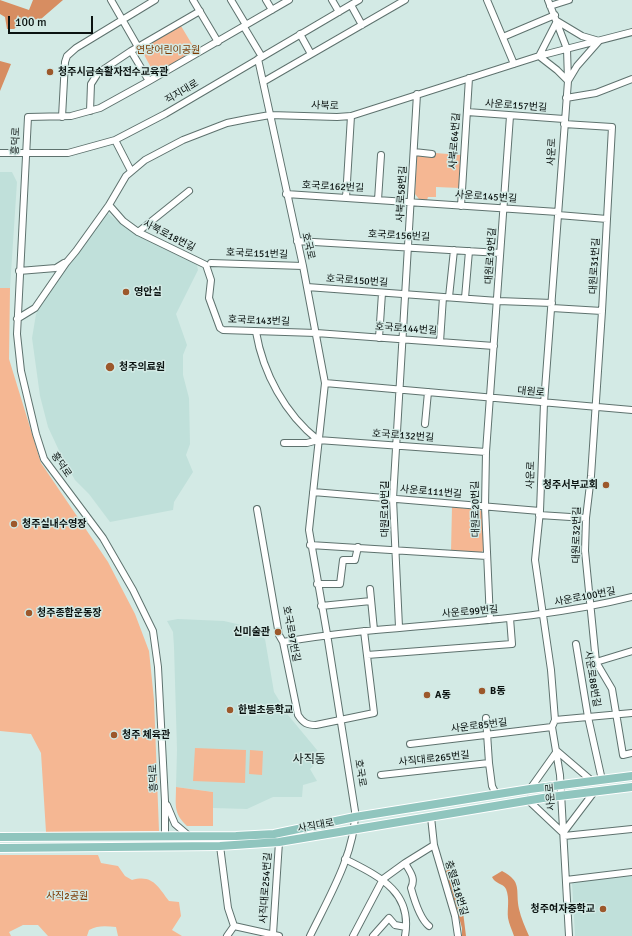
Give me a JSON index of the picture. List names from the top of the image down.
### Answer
{
  "streets": {
    "main road": ["사직대로"],
    "street": [
      "직지대로",
      "사북로",
      "사운로157번길",
      "흥덕로",
      "사북로64번길",
      "사운로",
      "호국로162번길",
      "사북로58번길",
      "사운로145번길",
      "사북로18번길",
      "호국로156번길",
      "호국로",
      "호국로151번길",
      "대원로19번길",
      "대원로31번길",
      "호국로150번길",
      "호국로143번길",
      "호국로144번길",
      "대원로",
      "호국로132번길",
      "사운로111번길",
      "대원로10번길",
      "대원로20번길",
      "대원로32번길",
      "사운로100번길",
      "사운로99번길",
      "호국로97번길",
      "사운로88번길",
      "사운로85번길",
      "사직대로265번길",
      "사직대로254번길",
      "충렬로18번길"
    ]
  },
  "crossings": [
    ["직지대로", "흥덕로"],
    ["직지대로", "호국로"],
    ["사북로", "흥덕로"],
    ["사북로", "사북로64번길"],
    ["사북로", "사운로"],
    ["사북로", "사북로58번길"],
    ["사북로", "사북로18번길"],
    ["사북로", "호국로"],
    ["사운로157번길", "사북로64번길"],
    ["사운로157번길", "사운로"],
    ["사운로157번길", "대원로19번길"],
    ["사운로157번길", "대원로31번길"],
    ["흥덕로", "사직대로"],
    ["사북로64번길", "사운로145번길"],
    ["사운로", "사운로145번길"],
    ["사운로", "호국로150번길"],
    ["사운로", "대원로"],
    ["사운로", "사운로111번길"],
    ["사운로", "사운로100번길"],
    ["사운로", "사운로99번길"],
    ["사운로", "사운로88번길"],
    ["사운로", "사운로85번길"],
    ["사운로", "사직대로"],
    ["호국로162번길", "사북로58번길"],
    ["호국로162번길", "사운로145번길"],
    ["호국로162번길", "호국로"],
    ["사북로58번길", "사운로145번길"],
    ["사북로58번길", "호국로156번길"],
    ["사북로58번길", "호국로150번길"],
    ["사북로58번길", "호국로144번길"],
    ["사북로58번길", "대원로10번길"],
    ["사운로145번길", "대원로19번길"],
    ["사운로145번길", "대원로31번길"],
    ["사북로18번길", "호국로151번길"],
    ["사북로18번길", "호국로143번길"],
    ["호국로156번길", "호국로"],
    ["호국로156번길", "대원로19번길"],
    ["호국로", "호국로151번길"],
    ["호국로", "호국로150번길"],
    ["호국로", "호국로143번길"],
    ["호국로", "호국로144번길"],
    ["호국로", "대원로"],
    ["호국로", "호국로132번길"],
    ["호국로", "사운로111번길"],
    ["호국로", "사운로99번길"],
    ["호국로", "호국로97번길"],
    ["호국로", "사직대로"],
    ["호국로151번길", "호국로143번길"],
    ["대원로19번길", "호국로150번길"],
    ["대원로19번길", "호국로144번길"],
    ["대원로19번길", "대원로"],
    ["대원로19번길", "대원로20번길"],
    ["대원로31번길", "호국로150번길"],
    ["대원로31번길", "대원로"],
    ["대원로31번길", "대원로32번길"],
    ["호국로143번길", "호국로144번길"],
    ["호국로144번길", "대원로10번길"],
    ["대원로", "대원로10번길"],
    ["대원로", "대원로20번길"],
    ["대원로", "대원로32번길"],
    ["호국로132번길", "대원로10번길"],
    ["호국로132번길", "대원로20번길"],
    ["사운로111번길", "대원로10번길"],
    ["사운로111번길", "대원로20번길"],
    ["사운로111번길", "대원로32번길"],
    ["대원로10번길", "사운로99번길"],
    ["대원로20번길", "사운로99번길"],
    ["대원로32번길", "사운로100번길"],
    ["대원로32번길", "사운로88번길"],
    ["사운로100번길", "사운로99번길"],
    ["사운로99번길", "호국로97번길"],
    ["사직대로", "사직대로254번길"],
    ["사직대로", "충렬로18번길"]
  ],
  "districts": ["사직동"],
  "parks": ["연당어린이공원", "사직2공원"],
  "places": [
    "청주시금속활자전수교육관",
    "영안실",
    "청주의료원",
    "청주서부교회",
    "청주실내수영장",
    "청주종합운동장",
    "신미술관",
    "B동",
    "A동",
    "한벌초등학교",
    "청주 체육관",
    "청주여자중학교"
  ],
  "scale_bar": "100 m"
}
